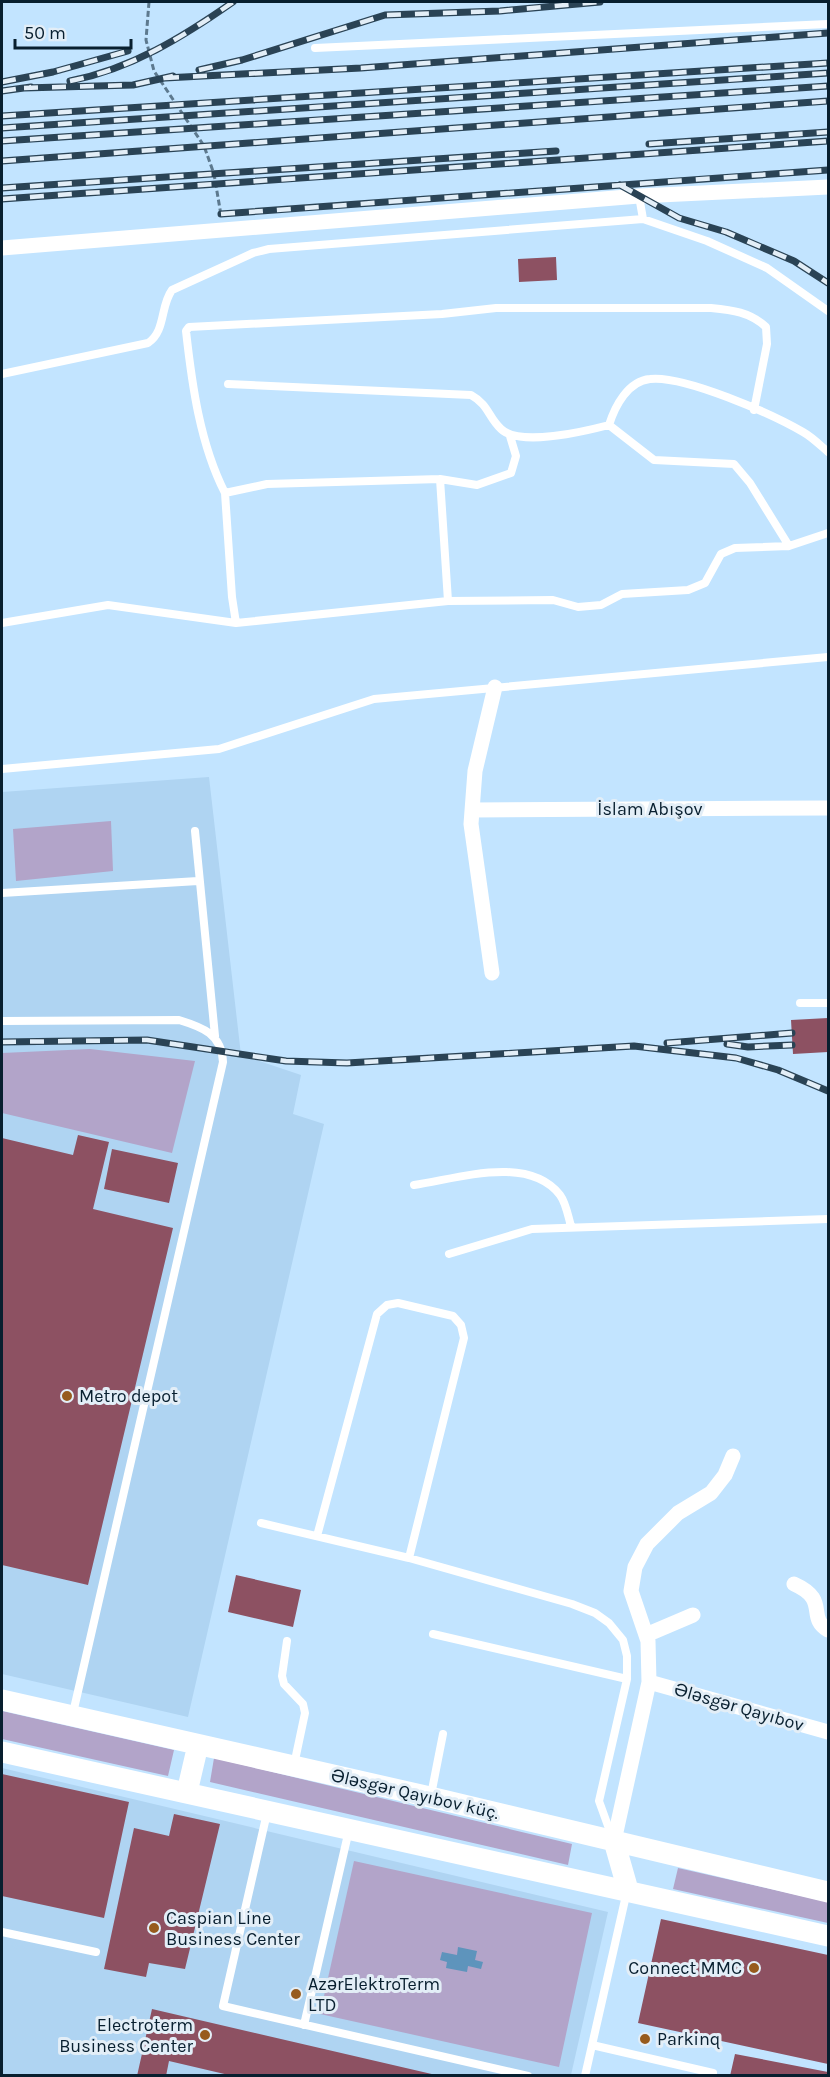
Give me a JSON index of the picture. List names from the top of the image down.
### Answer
{
  "streets": {
    "main road": ["Ələsgər Qayıbov küç."],
    "street": ["İslam Abışov", "Ələsgər Qayıbov"]
  },
  "crossings": [
    ["Ələsgər Qayıbov", "Ələsgər Qayıbov küç."]
  ],
  "places": [
    "Metro depot",
    "Caspian Line Business Center",
    "Connect MMC",
    "AzərElektroTerm LTD",
    "Electroterm Business Center",
    "Parkinq"
  ],
  "scale_bar": "50 m"
}
